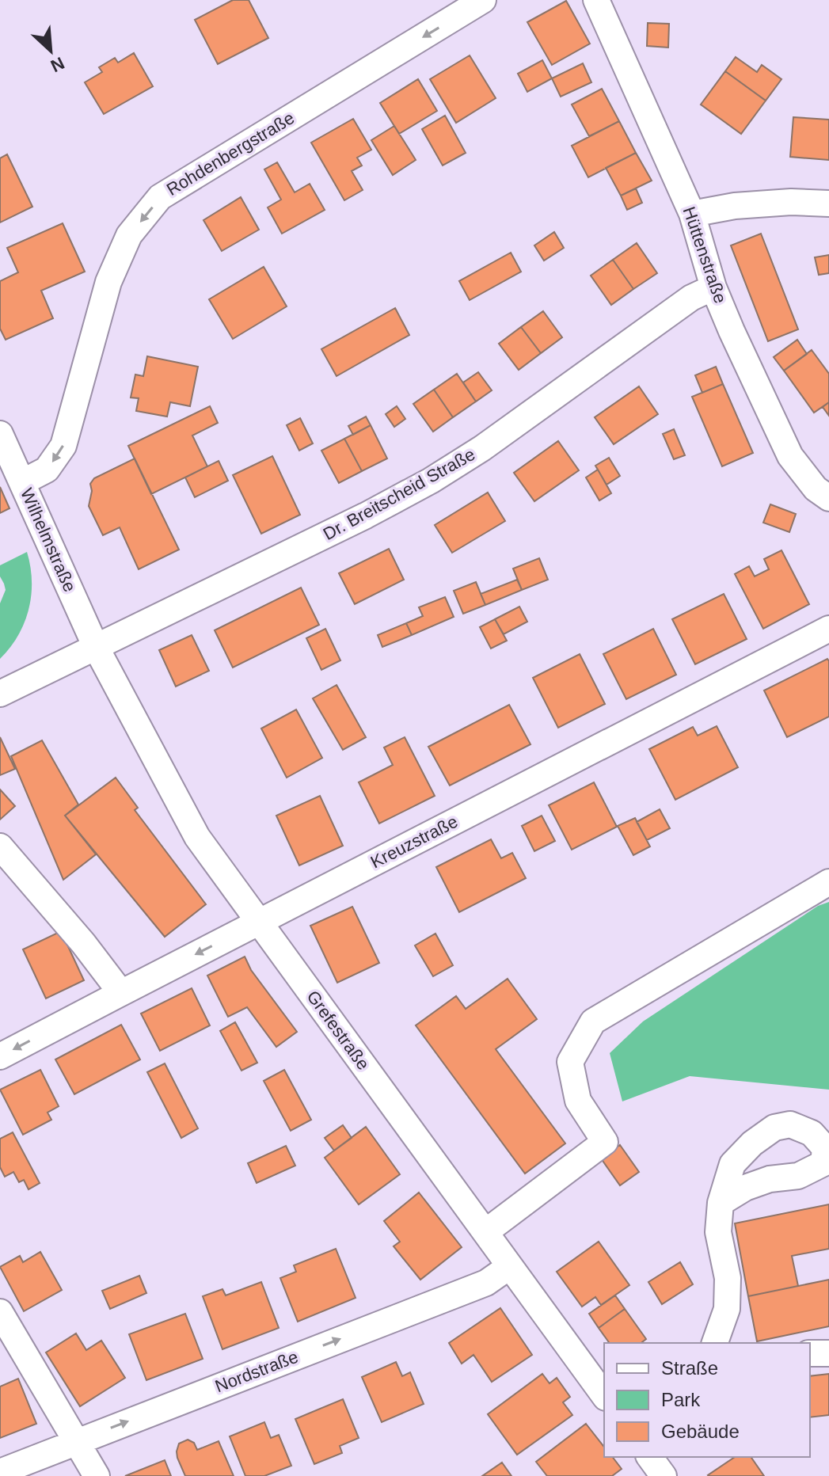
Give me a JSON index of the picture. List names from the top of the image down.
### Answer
{
  "streets": {
    "street": [
      "Rohdenbergstraße",
      "Hüttenstraße",
      "Dr. Breitscheid Straße",
      "Wilhelmstraße",
      "Kreuzstraße",
      "Grefestraße",
      "Nordstraße"
    ]
  },
  "crossings": [
    ["Rohdenbergstraße", "Wilhelmstraße"],
    ["Hüttenstraße", "Dr. Breitscheid Straße"],
    ["Dr. Breitscheid Straße", "Wilhelmstraße"],
    ["Dr. Breitscheid Straße", "Grefestraße"],
    ["Wilhelmstraße", "Grefestraße"],
    ["Kreuzstraße", "Grefestraße"],
    ["Grefestraße", "Nordstraße"]
  ],
  "one_way": ["Rohdenbergstraße", "Nordstraße"],
  "legend": ["Straße", "Park", "Gebäude"],
  "north": "bottom right"
}
